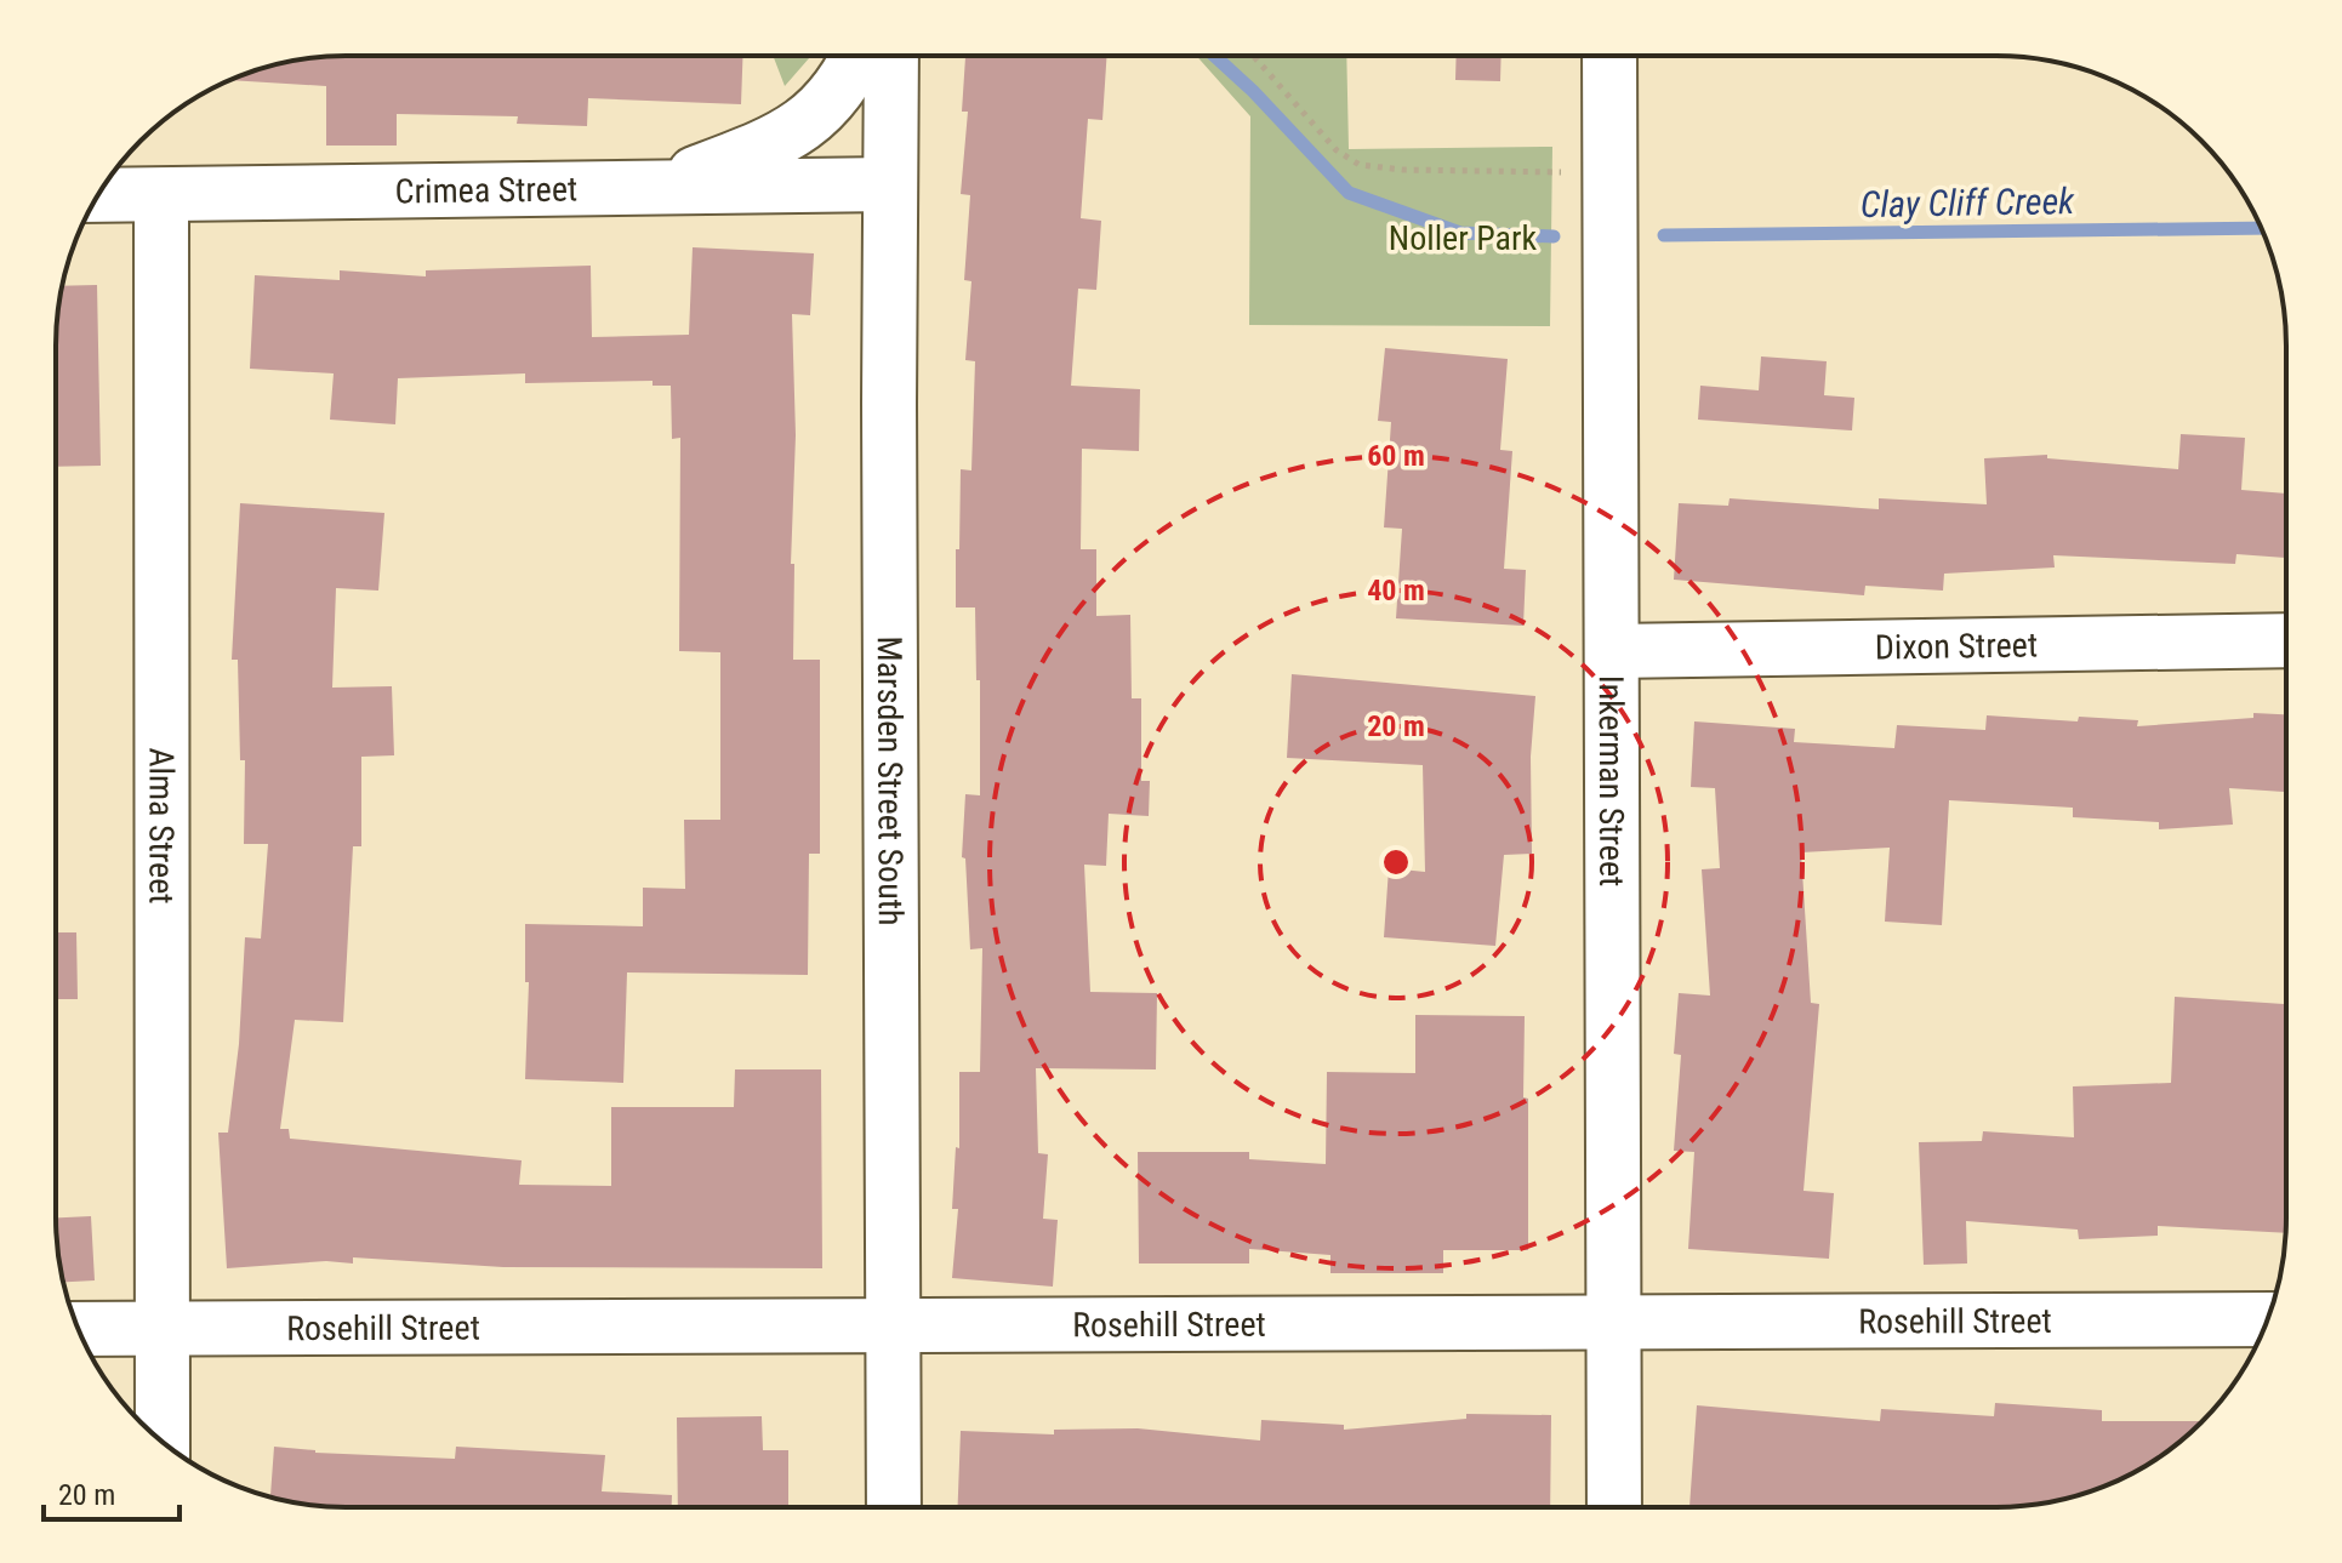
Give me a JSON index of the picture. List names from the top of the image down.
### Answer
{
  "streets": {
    "street": [
      "Crimea Street",
      "Dixon Street",
      "Marsden Street South",
      "Inkerman Street",
      "Alma Street",
      "Rosehill Street"
    ]
  },
  "crossings": [
    ["Crimea Street", "Marsden Street South"],
    ["Crimea Street", "Alma Street"],
    ["Dixon Street", "Inkerman Street"],
    ["Marsden Street South", "Rosehill Street"],
    ["Inkerman Street", "Rosehill Street"],
    ["Alma Street", "Rosehill Street"]
  ],
  "water": ["Clay Cliff Creek"],
  "parks": ["Noller Park"],
  "scale_bar": "20 m",
  "rings": ["60 m", "40 m", "20 m"]
}
